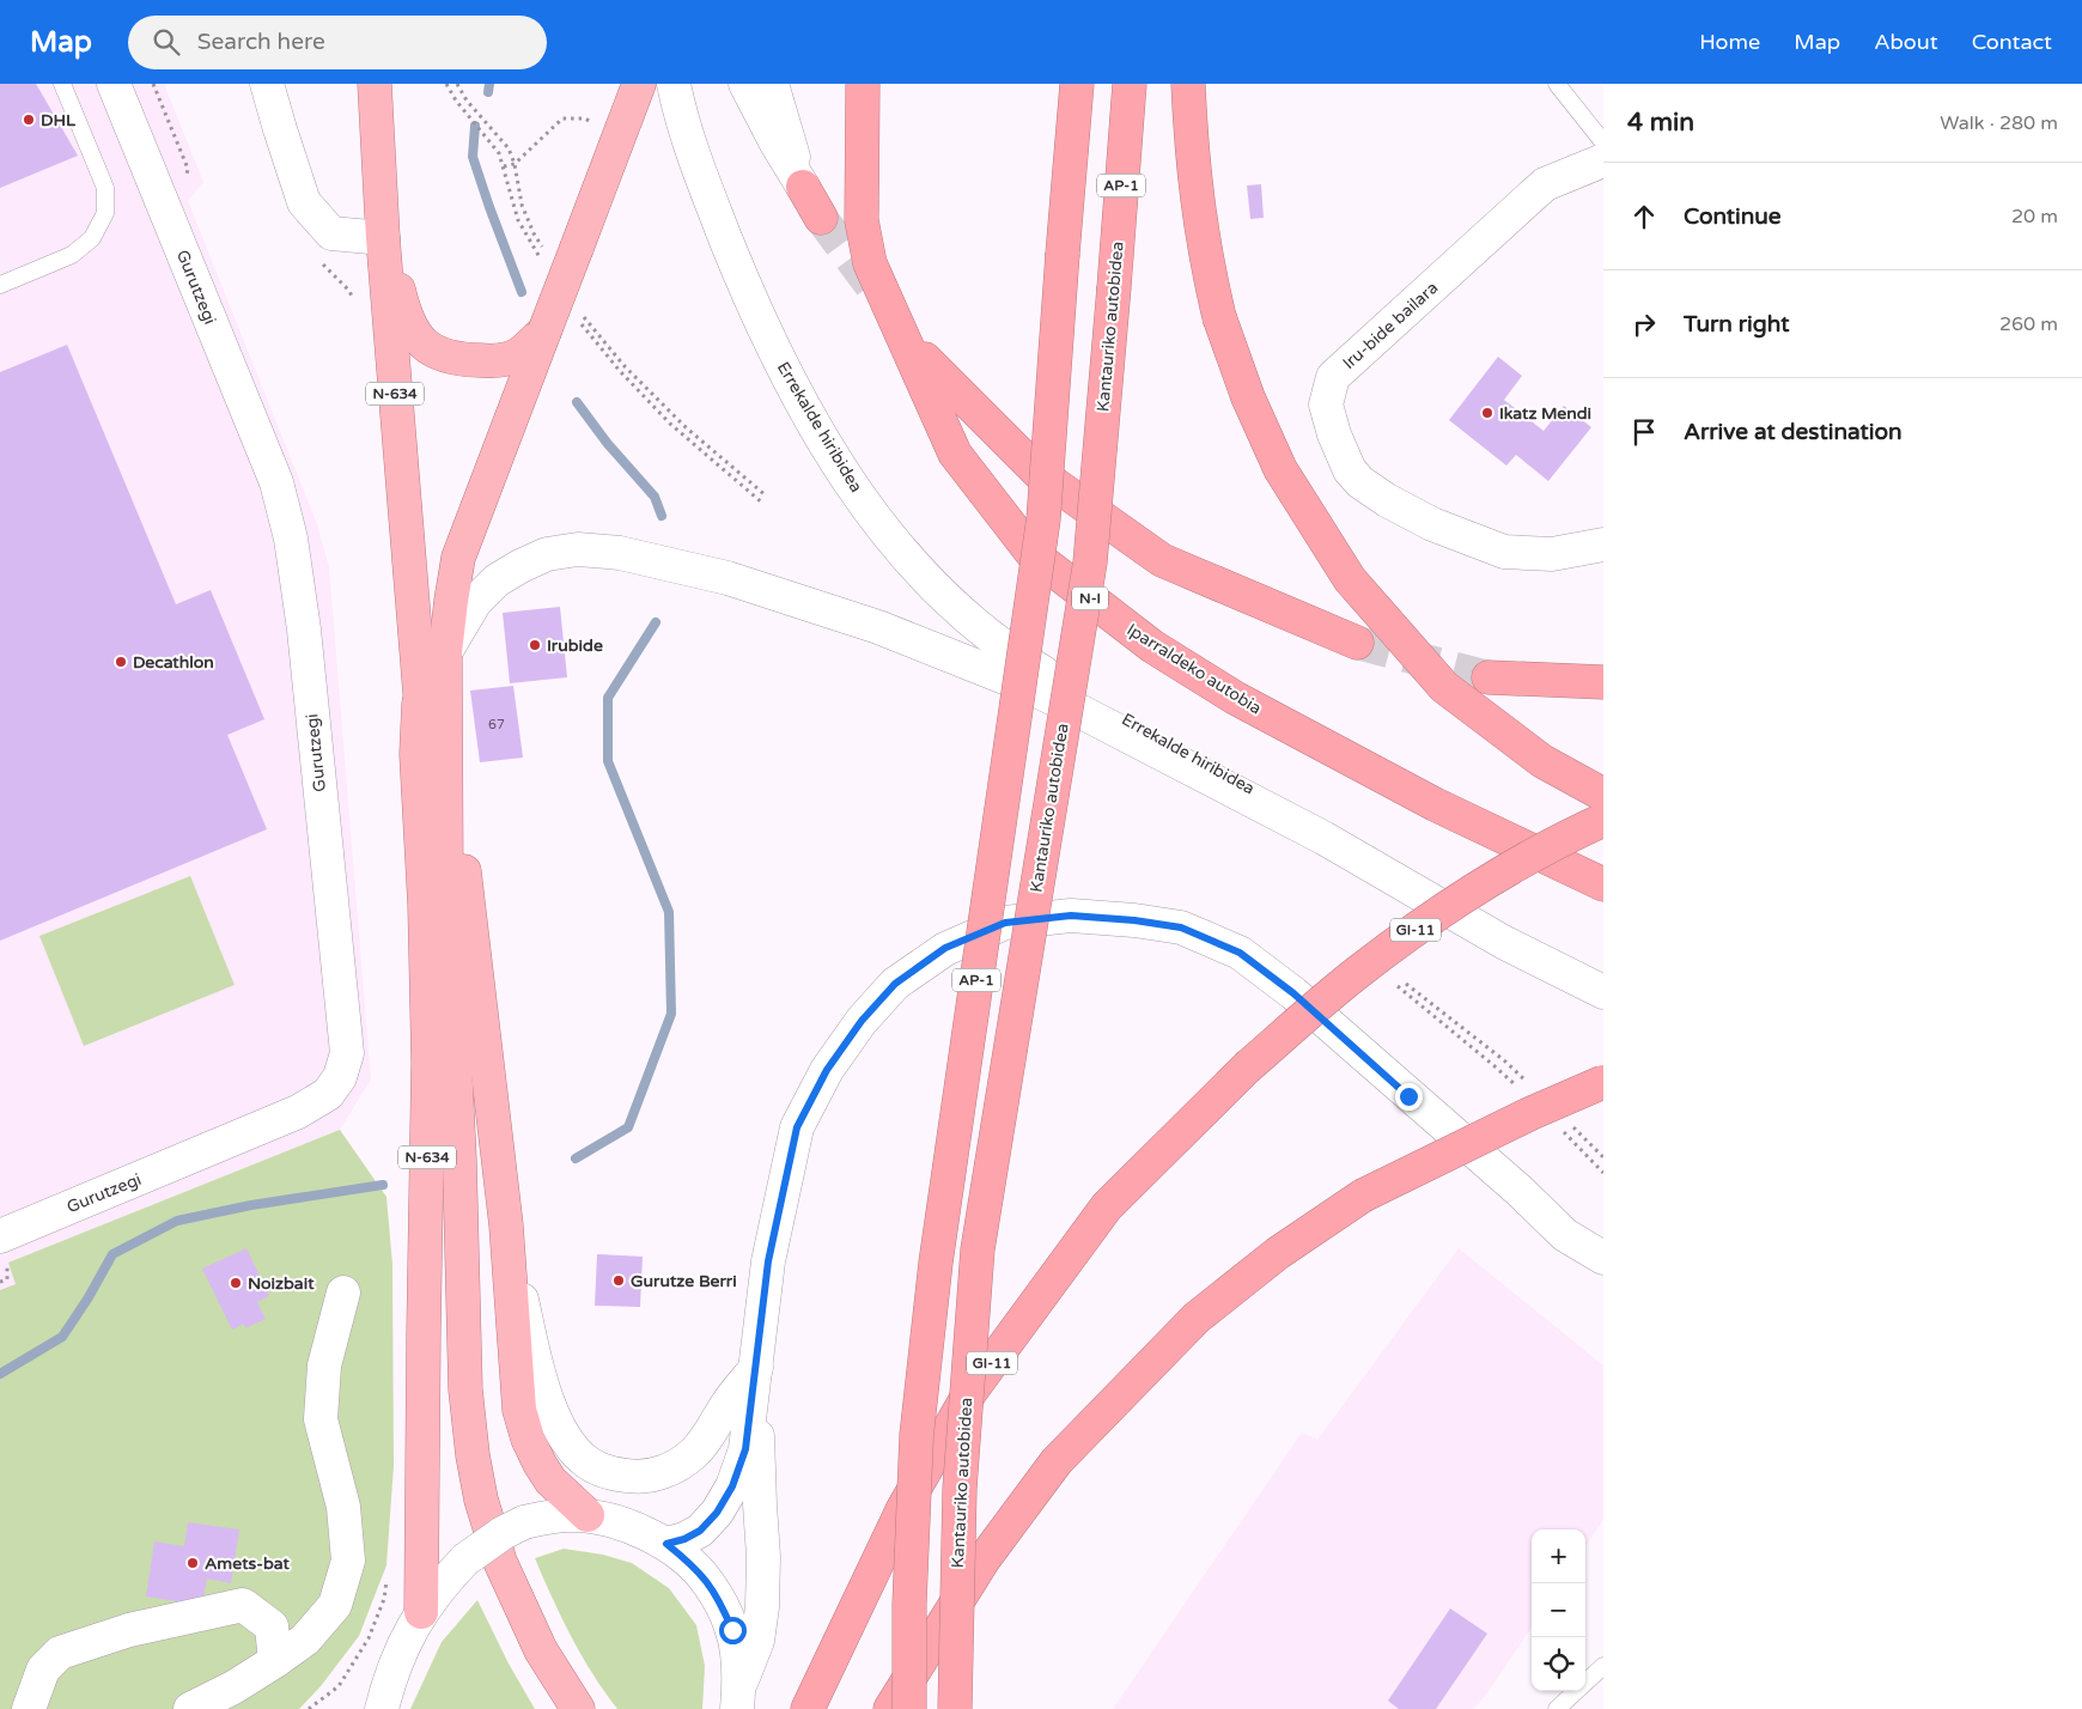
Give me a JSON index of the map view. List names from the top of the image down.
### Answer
{
  "streets": {
    "highway": [
      "AP-1",
      "Kantauriko autobidea",
      "N-634",
      "N-I",
      "Iparraldeko autobia",
      "GI-11"
    ],
    "street": ["Gurutzegi", "Iru-bide bailara", "Errekalde hiribidea"]
  },
  "places": [
    "DHL",
    "Ikatz Mendi",
    "Irubide",
    "Decathlon",
    "Gurutze Berri",
    "Noizbait",
    "Amets-bat"
  ],
  "house_numbers": ["67"],
  "page": {
    "header": "Map",
    "search": "Search here",
    "nav": [
      "Home",
      "Map",
      "About",
      "Contact"
    ],
    "heading": ["4 min", "Walk · 280 m"],
    "list": [
      ["Continue", "20 m"],
      ["Turn right", "260 m"],
      "Arrive at destination"
    ],
    "map_buttons": ["+", "−"]
  }
}
